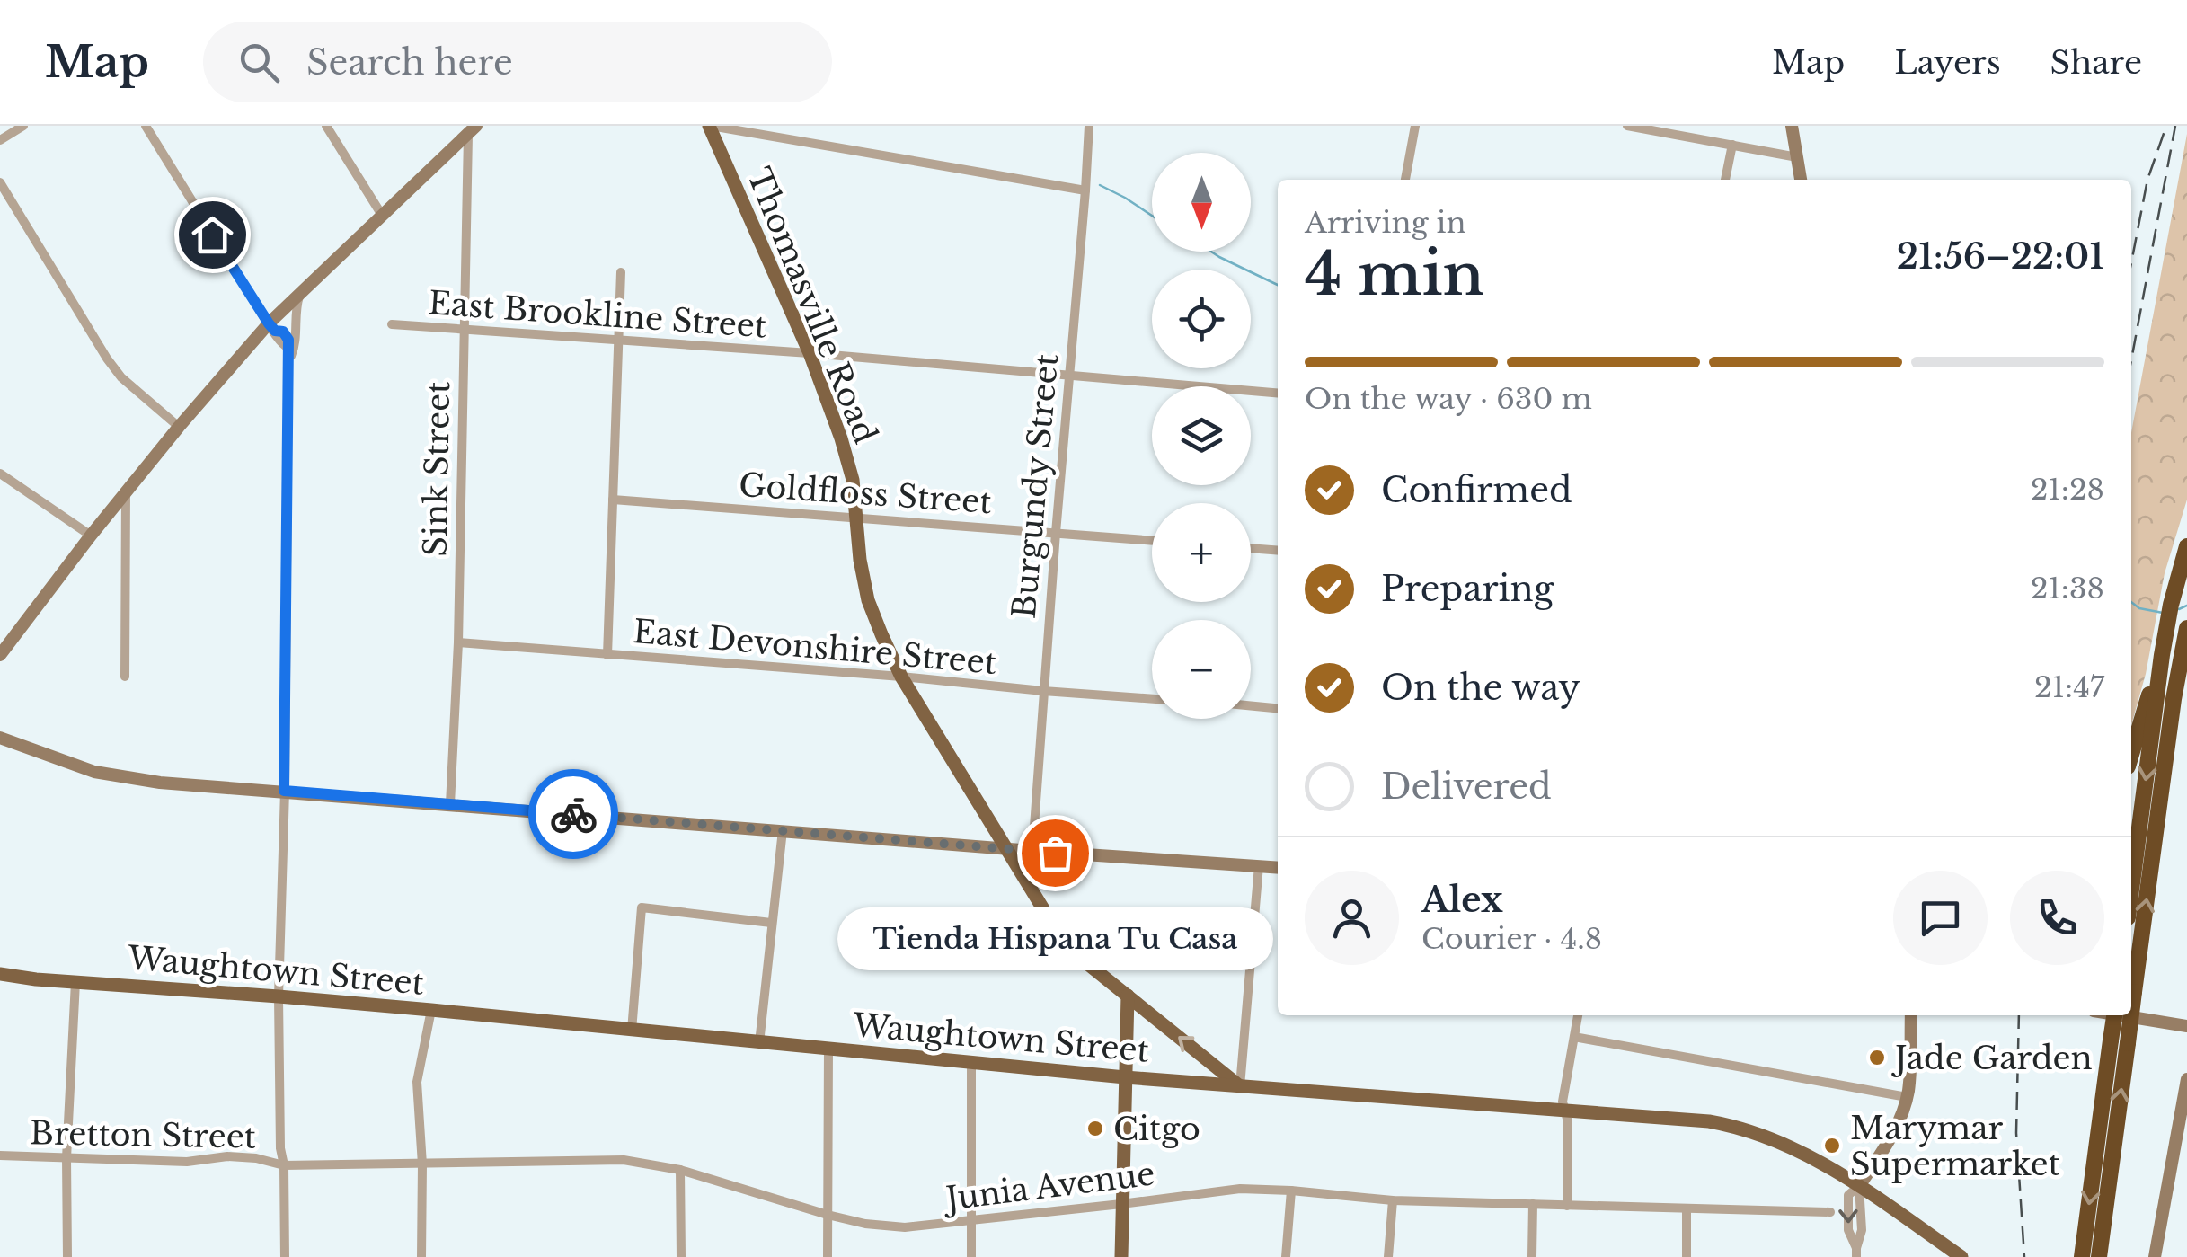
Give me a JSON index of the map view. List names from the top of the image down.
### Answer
{
  "streets": {
    "main road": ["Thomasville Road", "Waughtown Street"],
    "street": [
      "East Brookline Street",
      "Sink Street",
      "Burgundy Street",
      "Goldfloss Street",
      "East Devonshire Street",
      "Bretton Street",
      "Junia Avenue"
    ]
  },
  "crossings": [
    ["Thomasville Road", "East Brookline Street"],
    ["Thomasville Road", "Goldfloss Street"],
    ["Thomasville Road", "East Devonshire Street"],
    ["Thomasville Road", "Waughtown Street"],
    ["East Brookline Street", "Sink Street"],
    ["East Brookline Street", "Burgundy Street"],
    ["Sink Street", "East Devonshire Street"],
    ["Burgundy Street", "Goldfloss Street"],
    ["Burgundy Street", "East Devonshire Street"],
    ["Bretton Street", "Junia Avenue"]
  ],
  "places": [
    "Tienda Hispana Tu Casa",
    "Jade Garden",
    "Citgo",
    "Marymar Supermarket"
  ],
  "north": "bottom",
  "page": {
    "header": "Map",
    "search": "Search here",
    "nav": ["Map", "Layers", "Share"],
    "map_buttons": ["+", "−"],
    "heading": ["4 min", "Arriving in", "21:56–22:01"],
    "panel": ["Alex", "Courier · 4.8"],
    "bar": "On the way · 630 m",
    "list": [
      ["Confirmed", "21:28"],
      ["Preparing", "21:38"],
      ["On the way", "21:47"],
      "Delivered"
    ],
    "bubble": "Tienda Hispana Tu Casa"
  }
}
